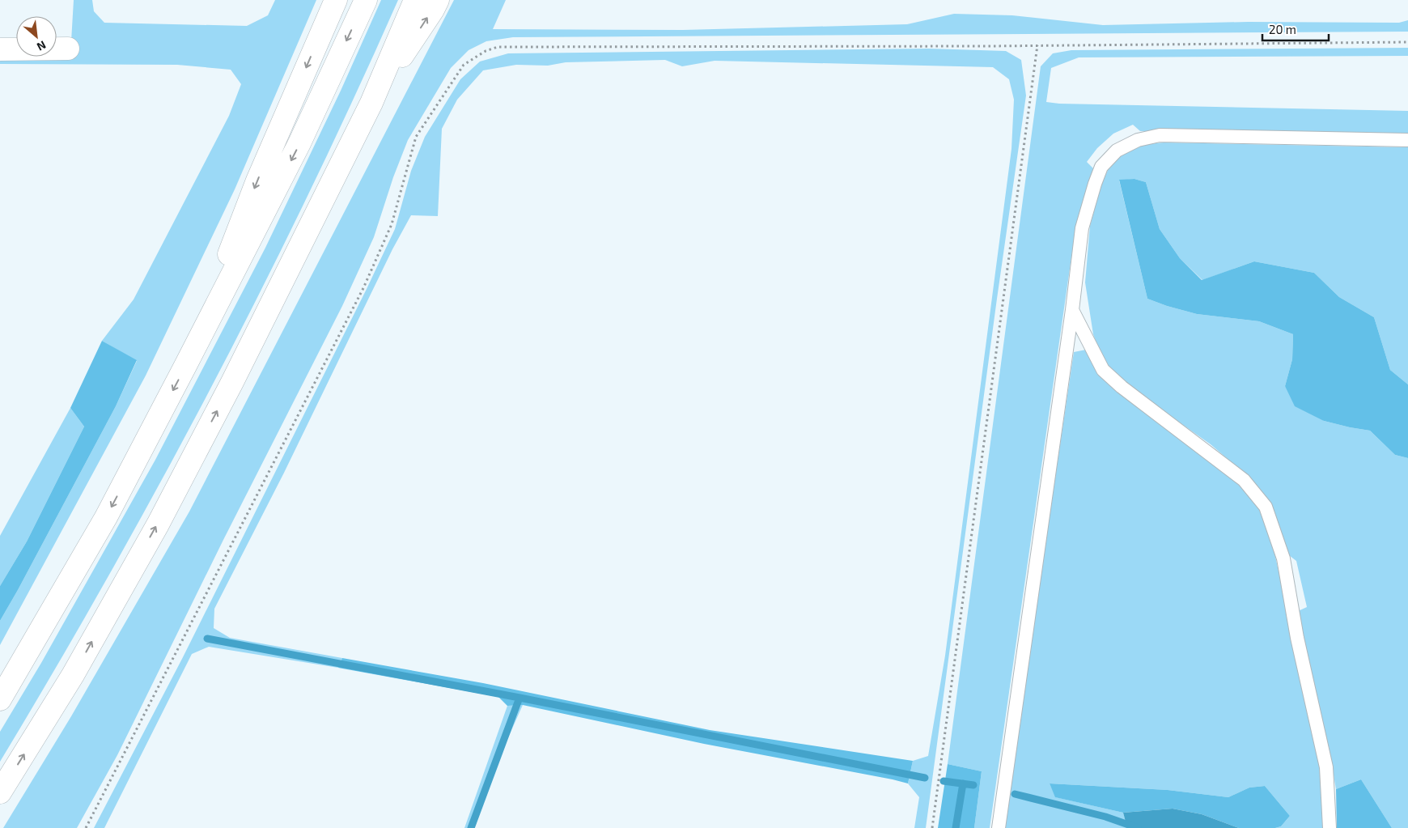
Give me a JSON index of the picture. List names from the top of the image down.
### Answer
{
  "scale_bar": "20 m",
  "north": "bottom right"
}
